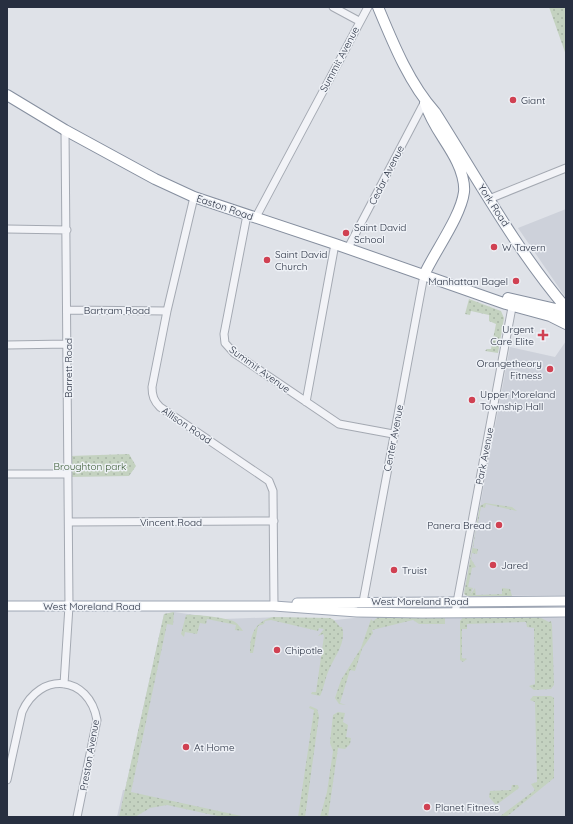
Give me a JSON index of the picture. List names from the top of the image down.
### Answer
{
  "streets": {
    "highway": ["York Road", "Easton Road"],
    "main road": ["West Moreland Road"],
    "street": [
      "Summit Avenue",
      "Cedar Avenue",
      "Bartram Road",
      "Barrett Road",
      "Allison Road",
      "Center Avenue",
      "Park Avenue",
      "Vincent Road",
      "Preston Avenue"
    ]
  },
  "crossings": [
    ["Summit Avenue", "Easton Road"],
    ["Summit Avenue", "Center Avenue"],
    ["Cedar Avenue", "York Road"],
    ["Cedar Avenue", "Easton Road"],
    ["York Road", "Easton Road"],
    ["York Road", "Center Avenue"],
    ["Easton Road", "Barrett Road"],
    ["Easton Road", "Allison Road"],
    ["Easton Road", "Center Avenue"],
    ["Easton Road", "Park Avenue"],
    ["Bartram Road", "Barrett Road"],
    ["Bartram Road", "Allison Road"],
    ["Barrett Road", "Vincent Road"],
    ["Barrett Road", "West Moreland Road"],
    ["Barrett Road", "Preston Avenue"],
    ["Allison Road", "Vincent Road"],
    ["Allison Road", "West Moreland Road"],
    ["Center Avenue", "West Moreland Road"],
    ["Park Avenue", "West Moreland Road"]
  ],
  "parks": ["Broughton park"],
  "places": {
    "other": [
      "Giant",
      "Saint David School",
      "W Tavern",
      "Saint David Church",
      "Manhattan Bagel",
      "Orangetheory Fitness",
      "Upper Moreland Township Hall",
      "Panera Bread",
      "Jared",
      "Truist",
      "Chipotle",
      "At Home",
      "Planet Fitness"
    ],
    "health": ["Urgent Care Elite"]
  }
}
